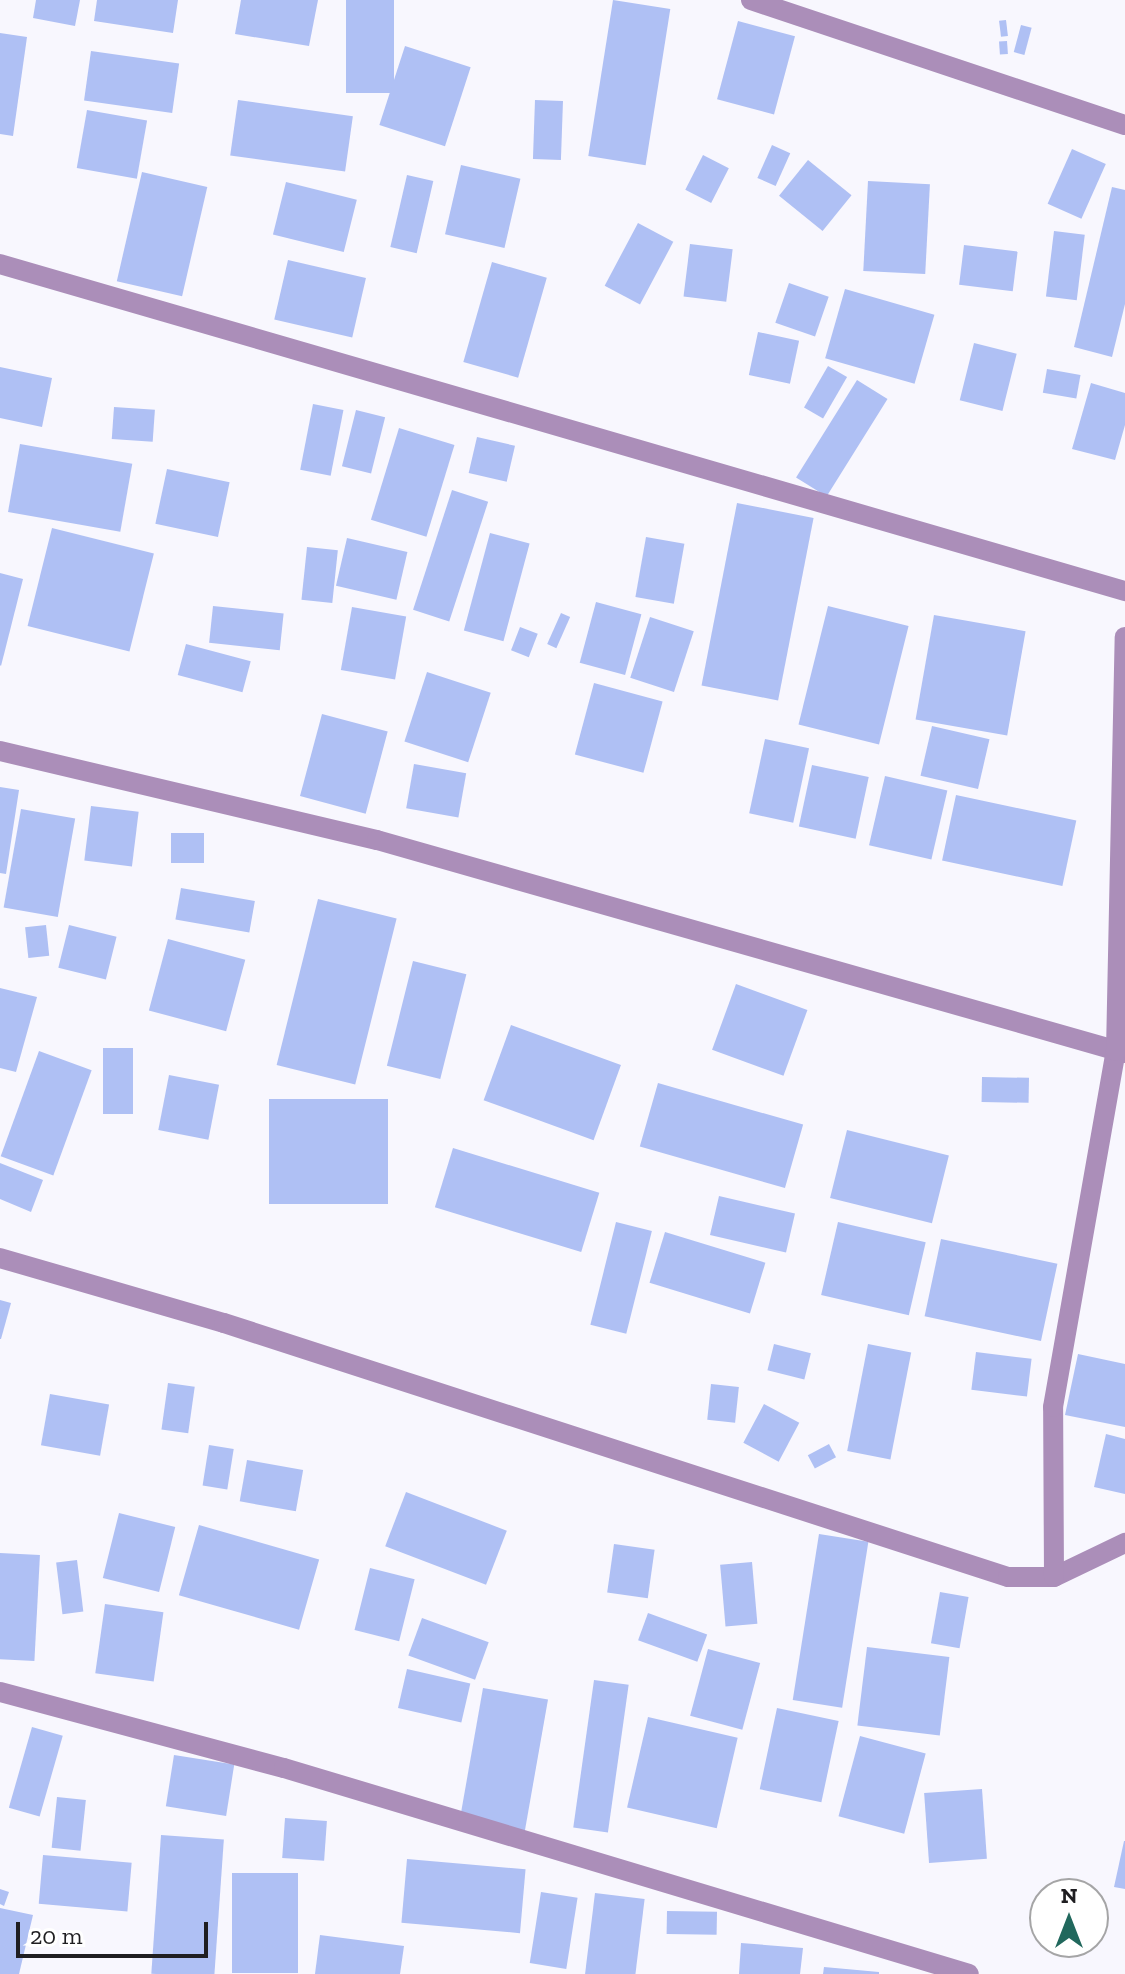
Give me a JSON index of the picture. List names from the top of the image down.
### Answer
{
  "scale_bar": "20 m",
  "north": "top"
}
